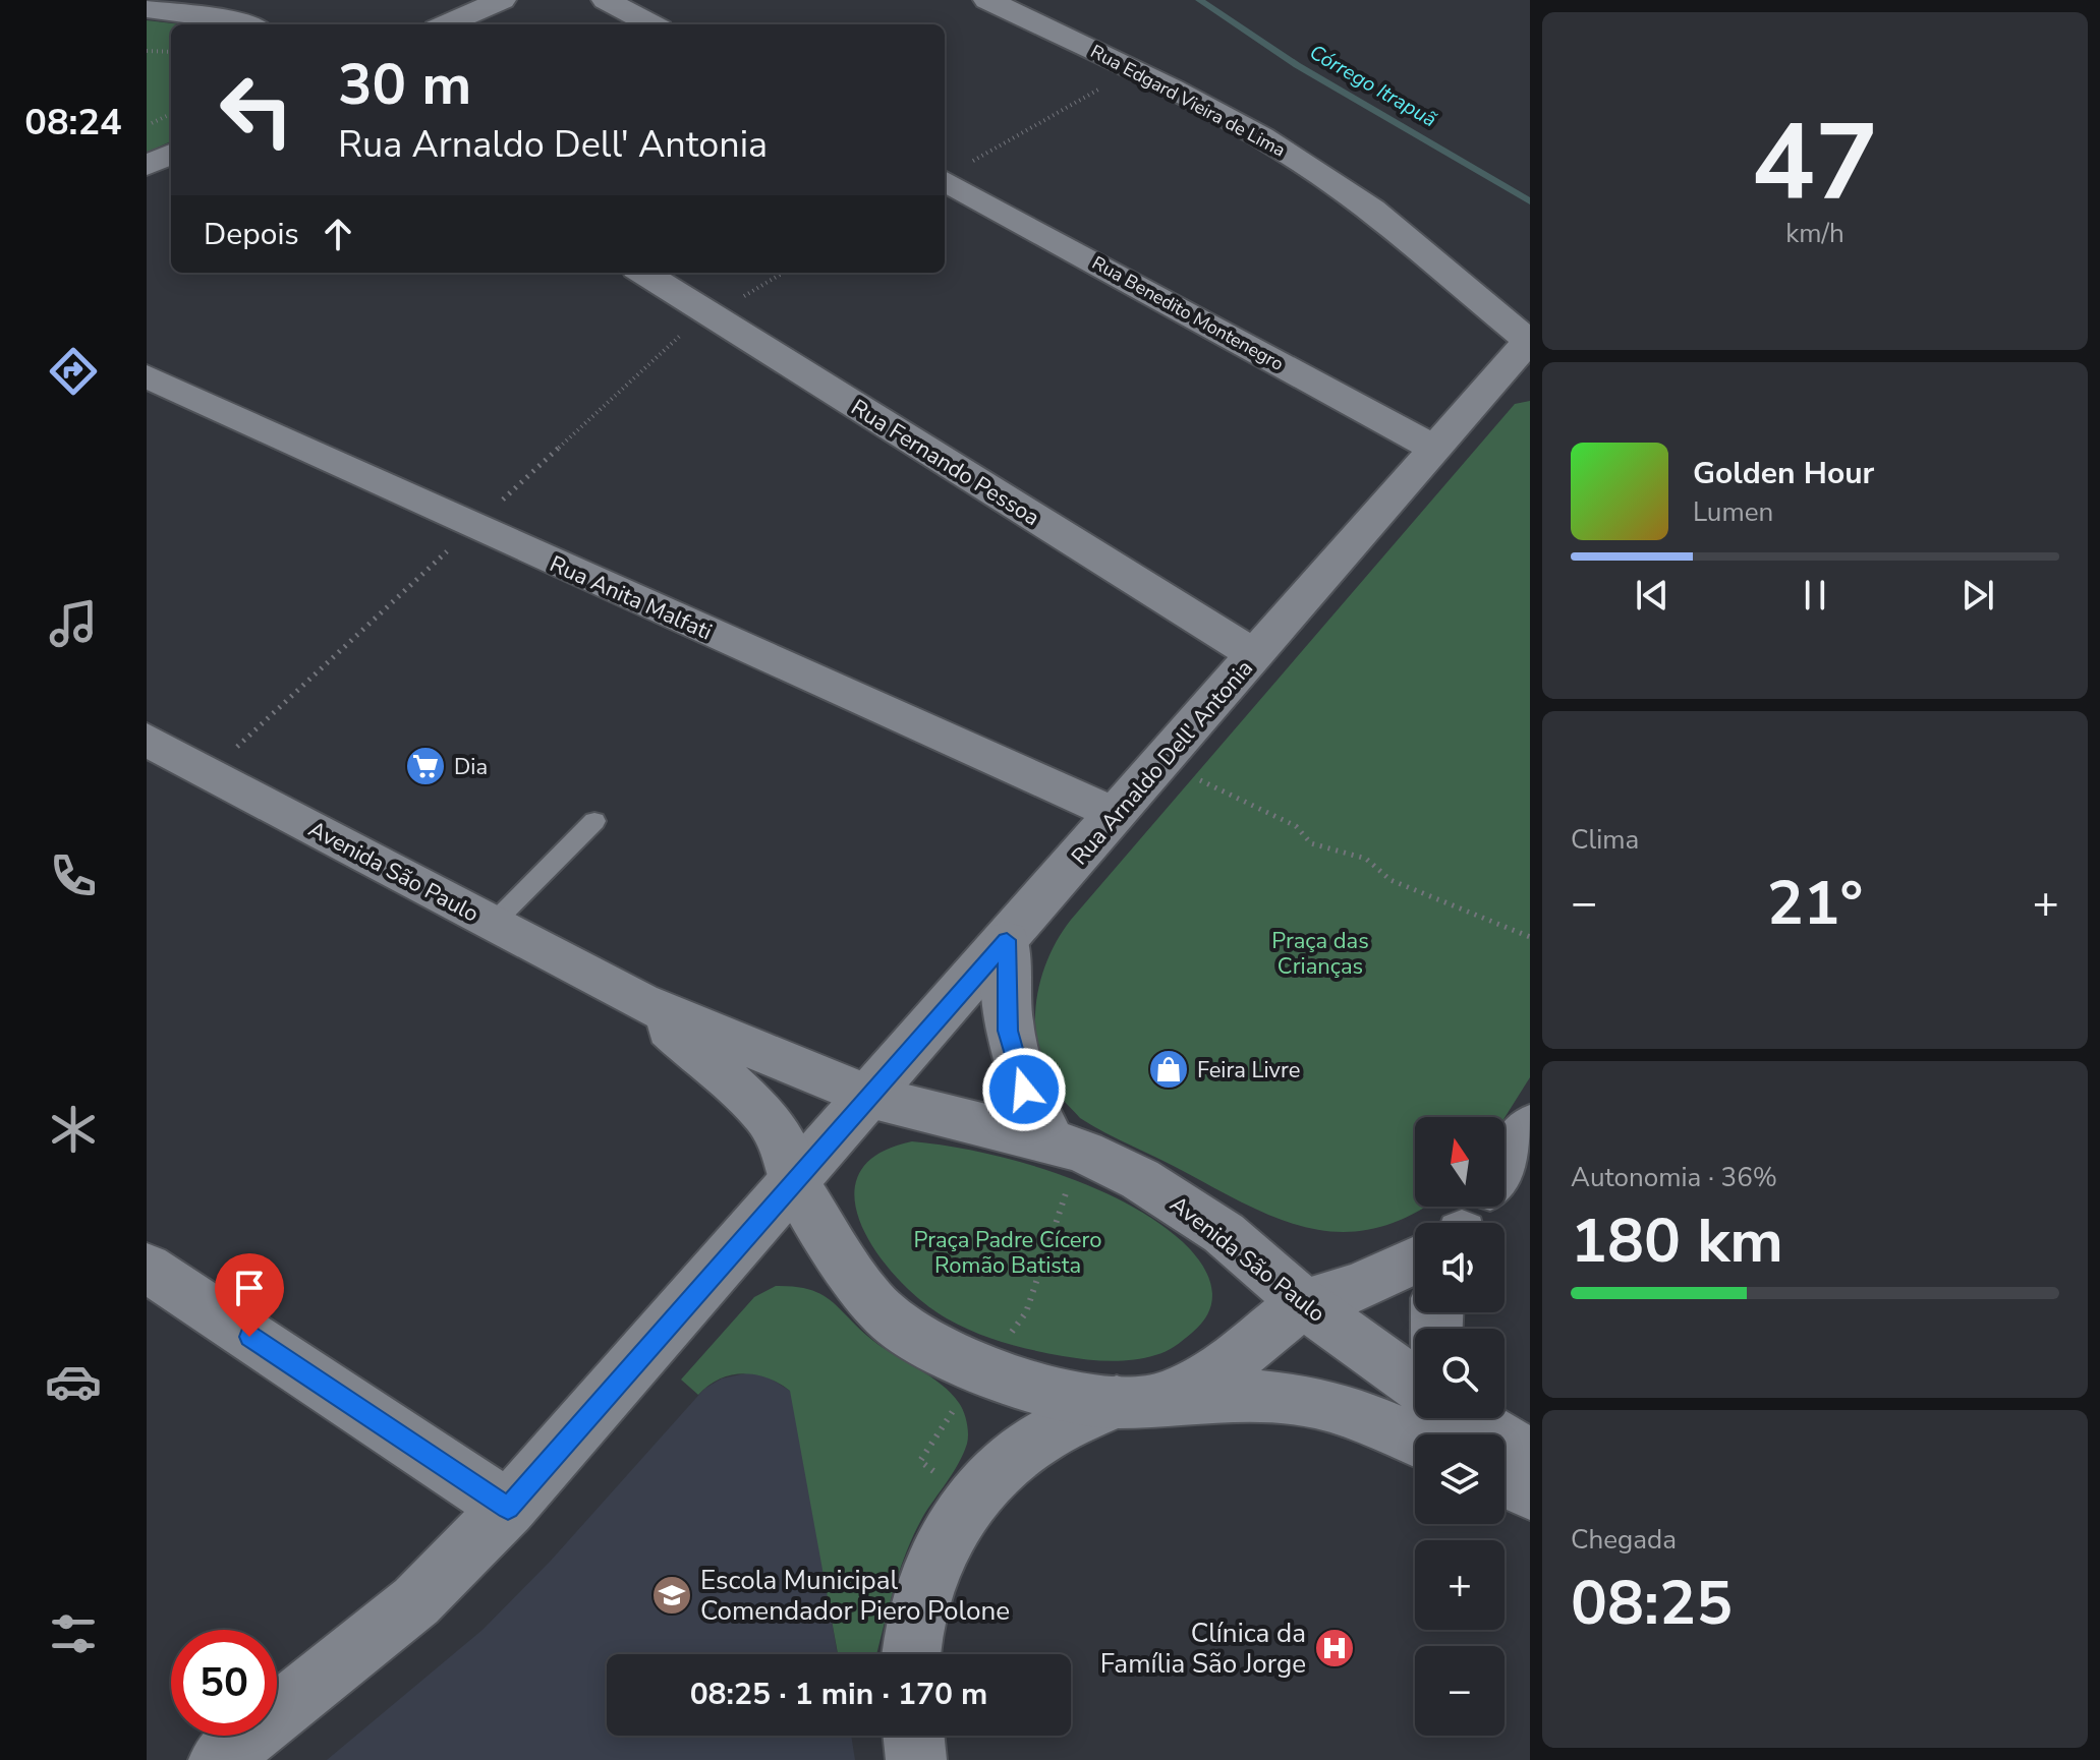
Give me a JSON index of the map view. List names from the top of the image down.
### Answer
{
  "streets": {
    "street": [
      "Rua Edgard Vieira de Lima",
      "Rua Benedito Montenegro",
      "Rua Fernando Pessoa",
      "Rua Anita Malfati",
      "Rua Arnaldo Dell' Antonia",
      "Avenida São Paulo"
    ]
  },
  "crossings": [
    ["Rua Edgard Vieira de Lima", "Rua Arnaldo Dell' Antonia"],
    ["Rua Benedito Montenegro", "Rua Arnaldo Dell' Antonia"],
    ["Rua Fernando Pessoa", "Rua Arnaldo Dell' Antonia"],
    ["Rua Anita Malfati", "Rua Arnaldo Dell' Antonia"],
    ["Rua Arnaldo Dell' Antonia", "Avenida São Paulo"]
  ],
  "water": ["Córrego Itrapuã"],
  "parks": ["Praça das Crianças", "Praça Padre Cícero Romão Batista"],
  "places": {
    "supermarket": ["Dia"],
    "shop": ["Feira Livre"],
    "school or university": ["Escola Municipal Comendador Piero Polone"],
    "hospital": ["Clínica da Família São Jorge"]
  },
  "north": "top",
  "page": {
    "tabs": "08:24",
    "tile": [
      ["47", "km/h"],
      "Clima",
      ["Autonomia · 36%", "180 km"],
      ["Chegada", "08:25"]
    ],
    "turn": ["30 m", "Rua Arnaldo Dell' Antonia"],
    "then": "Depois",
    "song": ["Golden Hour", "Lumen"],
    "heat": ["−", "21°", "+"],
    "map_buttons": ["+", "−"],
    "limit": "50",
    "trip": "08:25 · 1 min · 170 m"
  }
}
